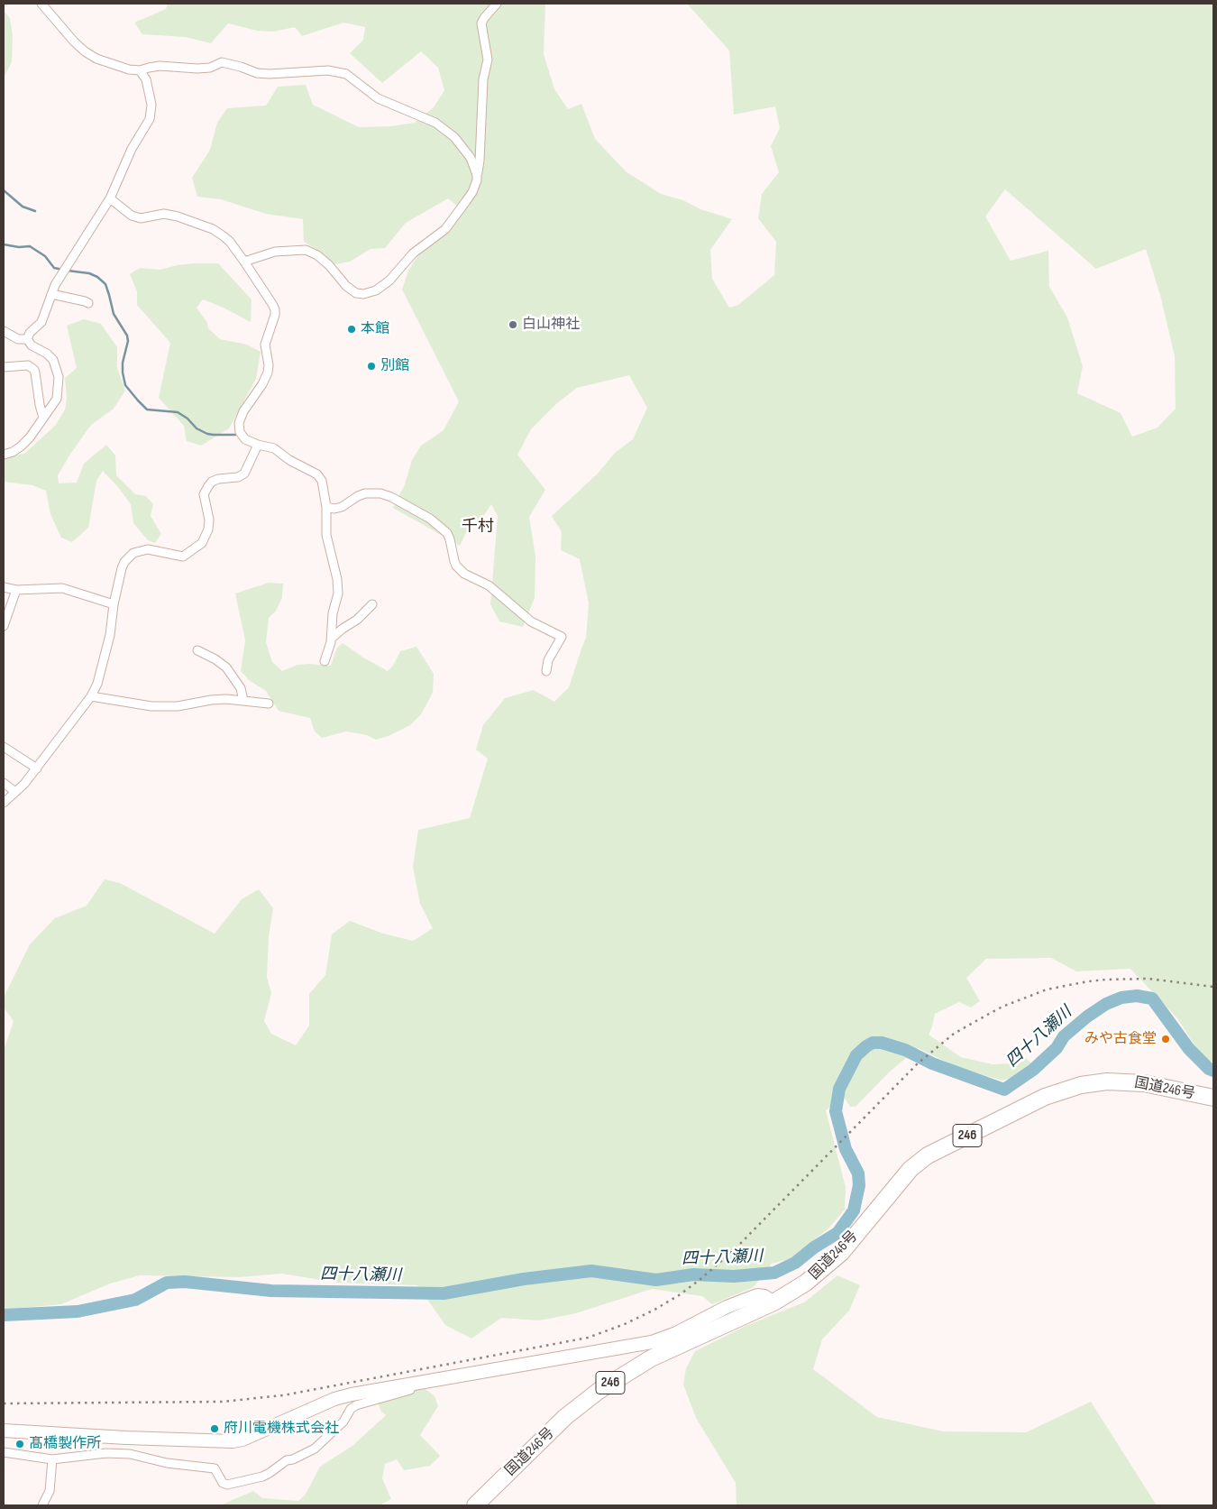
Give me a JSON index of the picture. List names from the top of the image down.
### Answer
{
  "streets": {
    "highway": ["国道246号", "246"]
  },
  "districts": ["千村"],
  "water": ["四十八瀬川"],
  "places": [
    "白山神社",
    "本館",
    "別館",
    "みや古食堂",
    "府川電機株式会社",
    "髙橋製作所"
  ]
}
